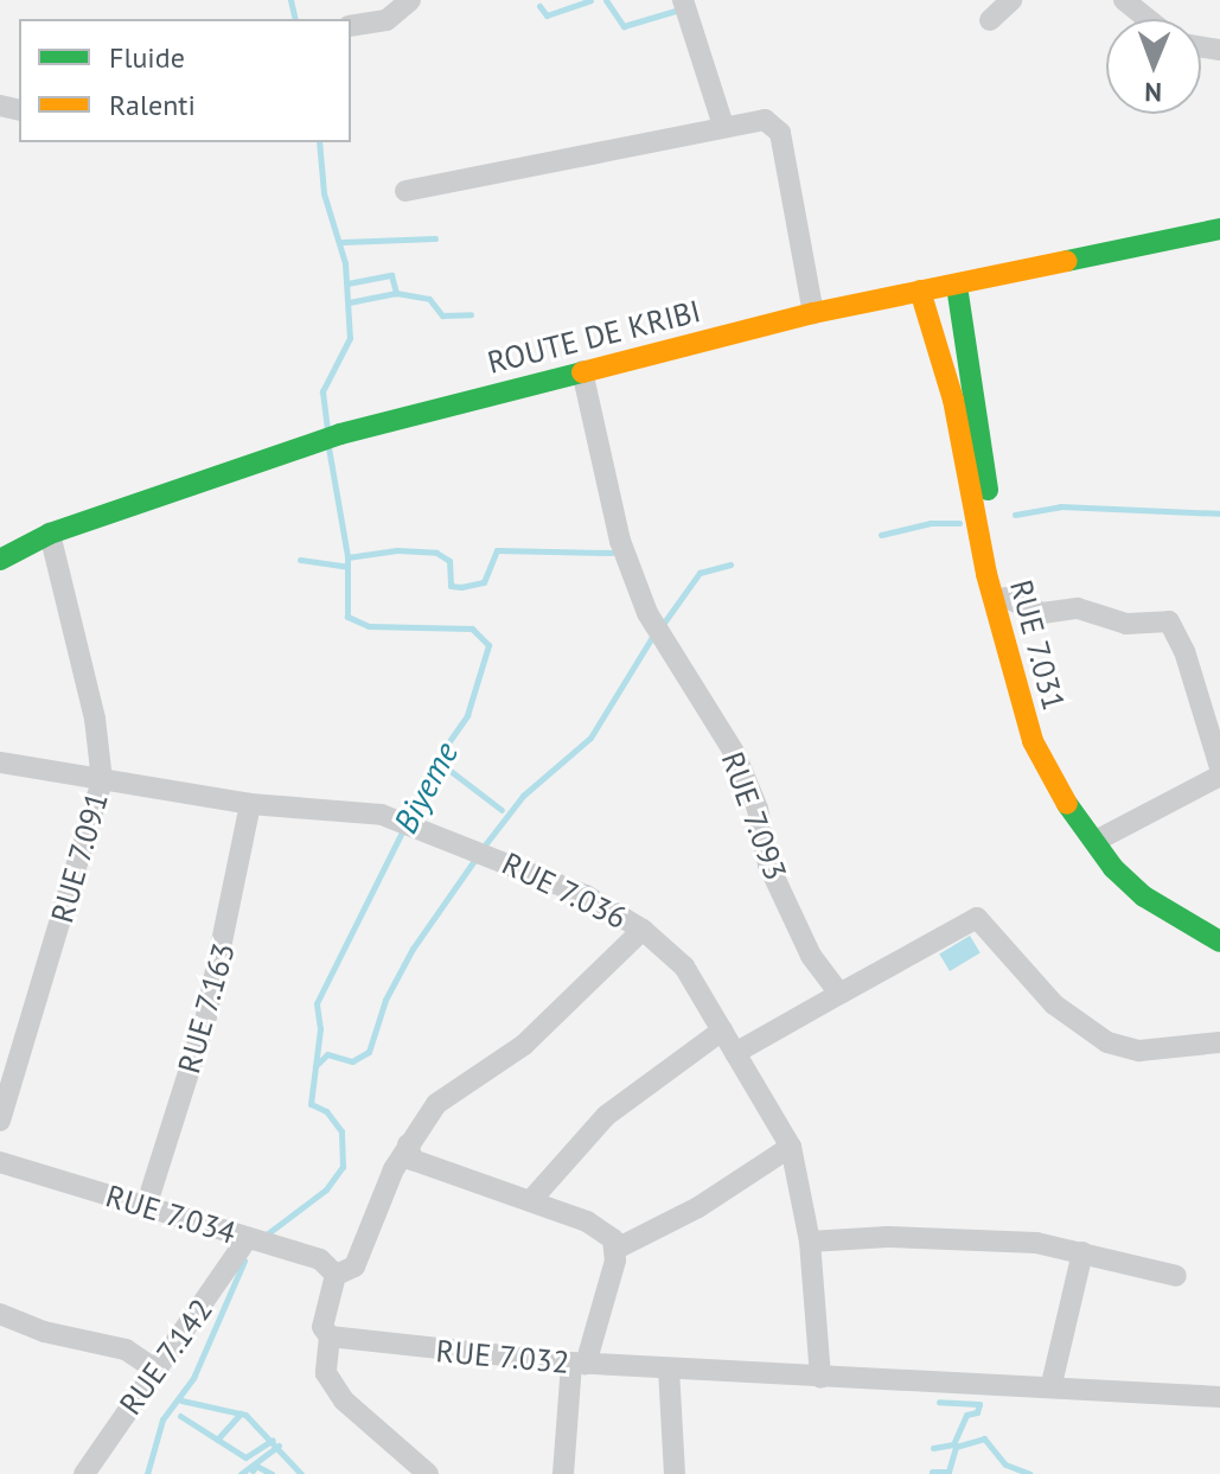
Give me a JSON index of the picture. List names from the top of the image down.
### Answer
{
  "streets": {
    "main road": ["ROUTE DE KRIBI", "RUE 7.031"],
    "street": [
      "RUE 7.093",
      "RUE 7.091",
      "RUE 7.036",
      "RUE 7.163",
      "RUE 7.034",
      "RUE 7.142",
      "RUE 7.032"
    ]
  },
  "crossings": [
    ["ROUTE DE KRIBI", "RUE 7.031"],
    ["ROUTE DE KRIBI", "RUE 7.093"],
    ["ROUTE DE KRIBI", "RUE 7.091"],
    ["RUE 7.091", "RUE 7.036"],
    ["RUE 7.036", "RUE 7.163"],
    ["RUE 7.036", "RUE 7.032"],
    ["RUE 7.163", "RUE 7.034"],
    ["RUE 7.034", "RUE 7.142"]
  ],
  "water": ["Biyeme"],
  "legend": ["Fluide", "Ralenti"],
  "north": "bottom"
}
